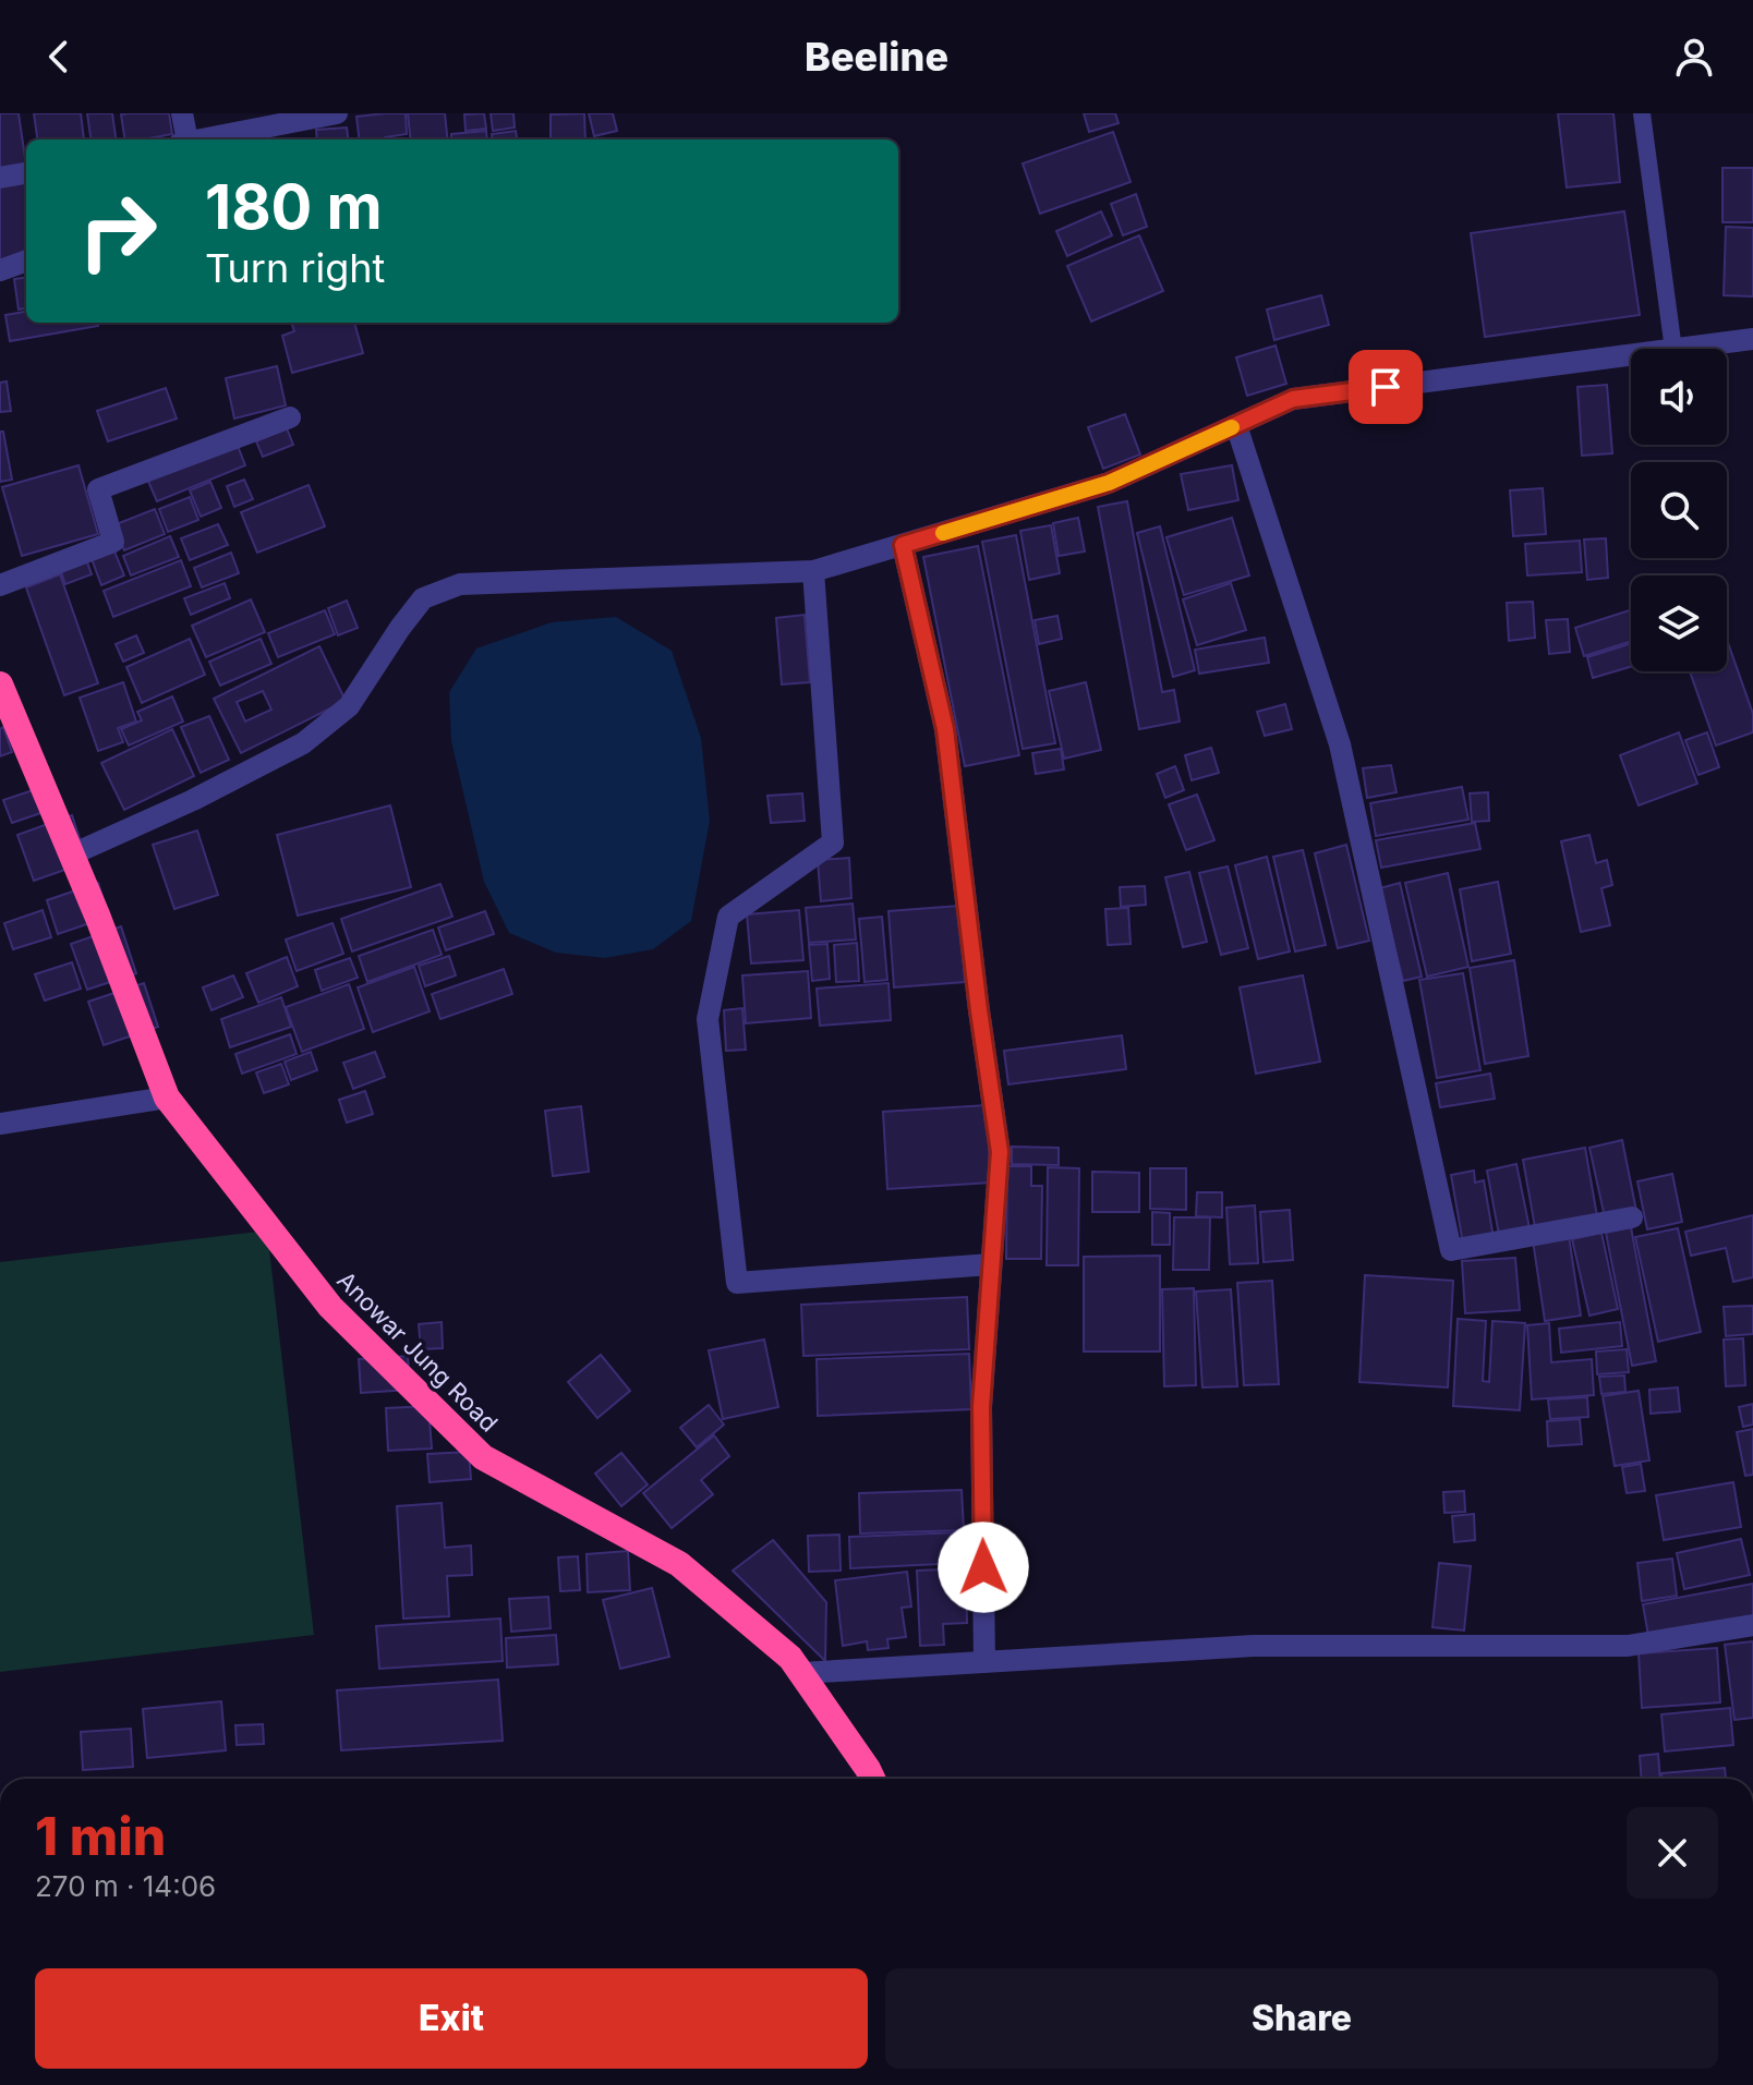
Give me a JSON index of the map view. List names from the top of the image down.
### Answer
{
  "streets": {
    "highway": ["Anowar Jung Road"]
  },
  "page": {
    "header": "Beeline",
    "turn": ["180 m", "Turn right"],
    "heading": ["1 min", "270 m · 14:06"],
    "buttons": ["Exit", "Share"]
  }
}
